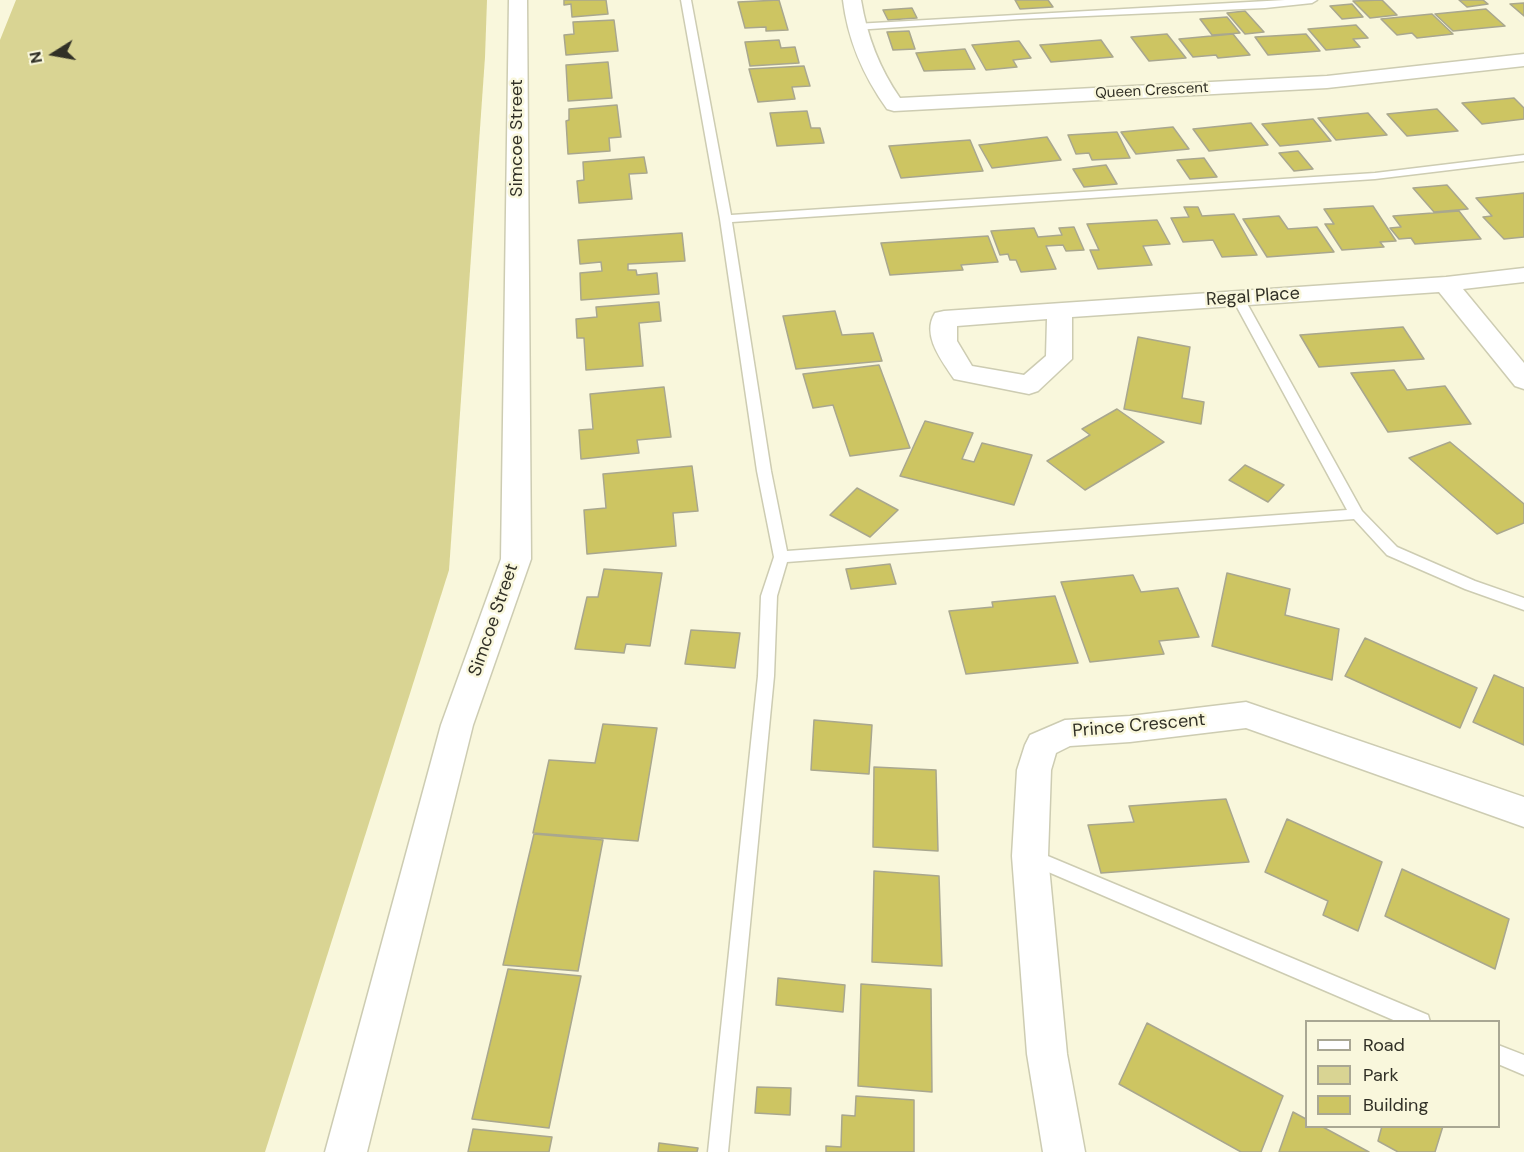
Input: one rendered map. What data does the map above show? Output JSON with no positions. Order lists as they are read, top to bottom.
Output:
{
  "streets": {
    "street": [
      "Queen Crescent",
      "Simcoe Street",
      "Regal Place",
      "Prince Crescent"
    ]
  },
  "legend": ["Road", "Park", "Building"],
  "north": "left"
}
